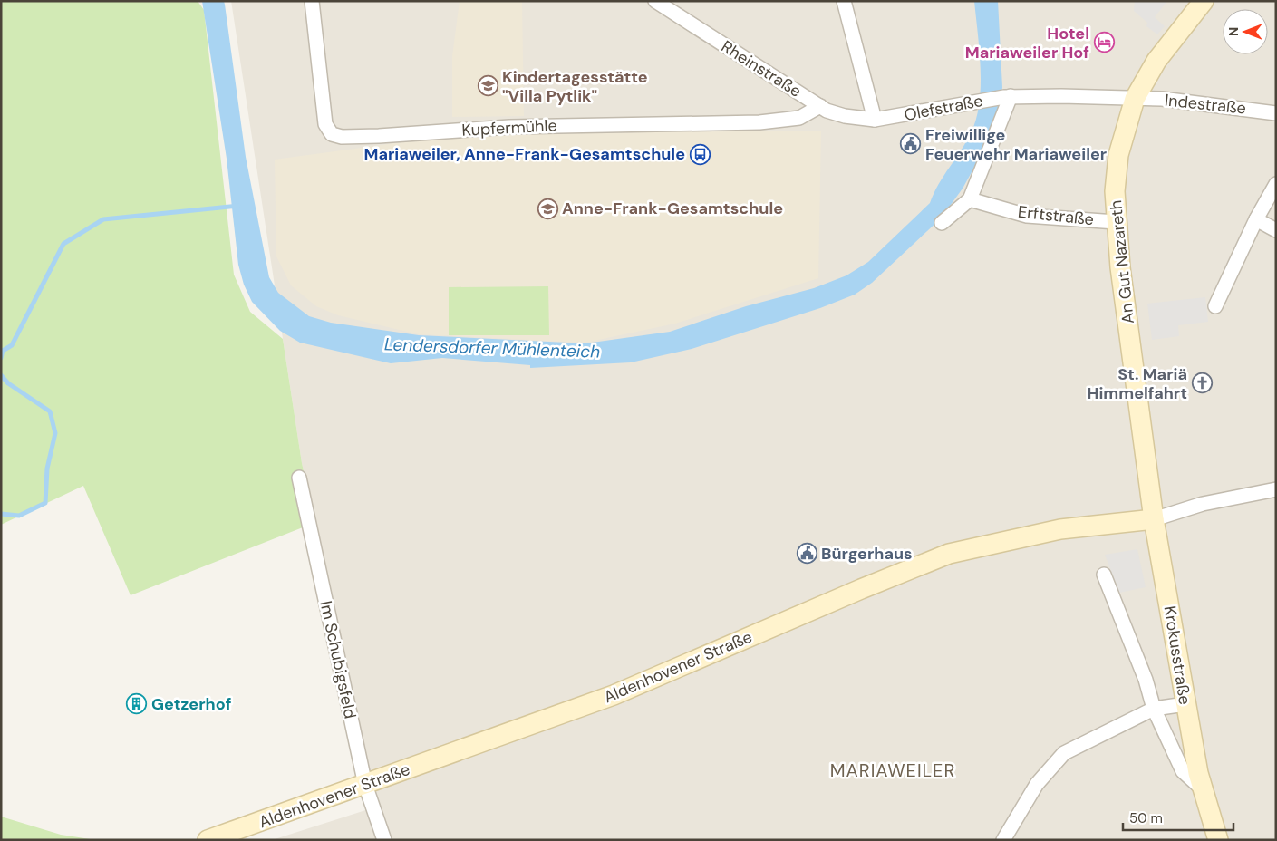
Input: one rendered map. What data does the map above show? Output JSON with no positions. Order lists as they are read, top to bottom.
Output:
{
  "streets": {
    "main road": ["An Gut Nazareth", "Krokusstraße", "Aldenhovener Straße"],
    "street": [
      "Rheinstraße",
      "Indestraße",
      "Olefstraße",
      "Kupfermühle",
      "Erftstraße",
      "Im Schubigsfeld"
    ]
  },
  "crossings": [
    ["Rheinstraße", "Olefstraße"],
    ["Rheinstraße", "Kupfermühle"],
    ["Indestraße", "Olefstraße"],
    ["Indestraße", "An Gut Nazareth"],
    ["Olefstraße", "An Gut Nazareth"],
    ["Erftstraße", "An Gut Nazareth"],
    ["An Gut Nazareth", "Krokusstraße"],
    ["An Gut Nazareth", "Aldenhovener Straße"],
    ["Krokusstraße", "Aldenhovener Straße"],
    ["Im Schubigsfeld", "Aldenhovener Straße"]
  ],
  "districts": ["MARIAWEILER"],
  "water": ["Lendersdorfer Mühlenteich"],
  "places": {
    "hotel": ["Hotel Mariaweiler Hof"],
    "school or university": ["Kindertagesstätte \"Villa Pytlik\"", "Anne-Frank-Gesamtschule"],
    "public building": ["Freiwillige Feuerwehr Mariaweiler", "Bürgerhaus"],
    "bus stop": ["Mariaweiler, Anne-Frank-Gesamtschule"],
    "church": ["St. Mariä Himmelfahrt"],
    "building": ["Getzerhof"]
  },
  "scale_bar": "50 m",
  "north": "left"
}
